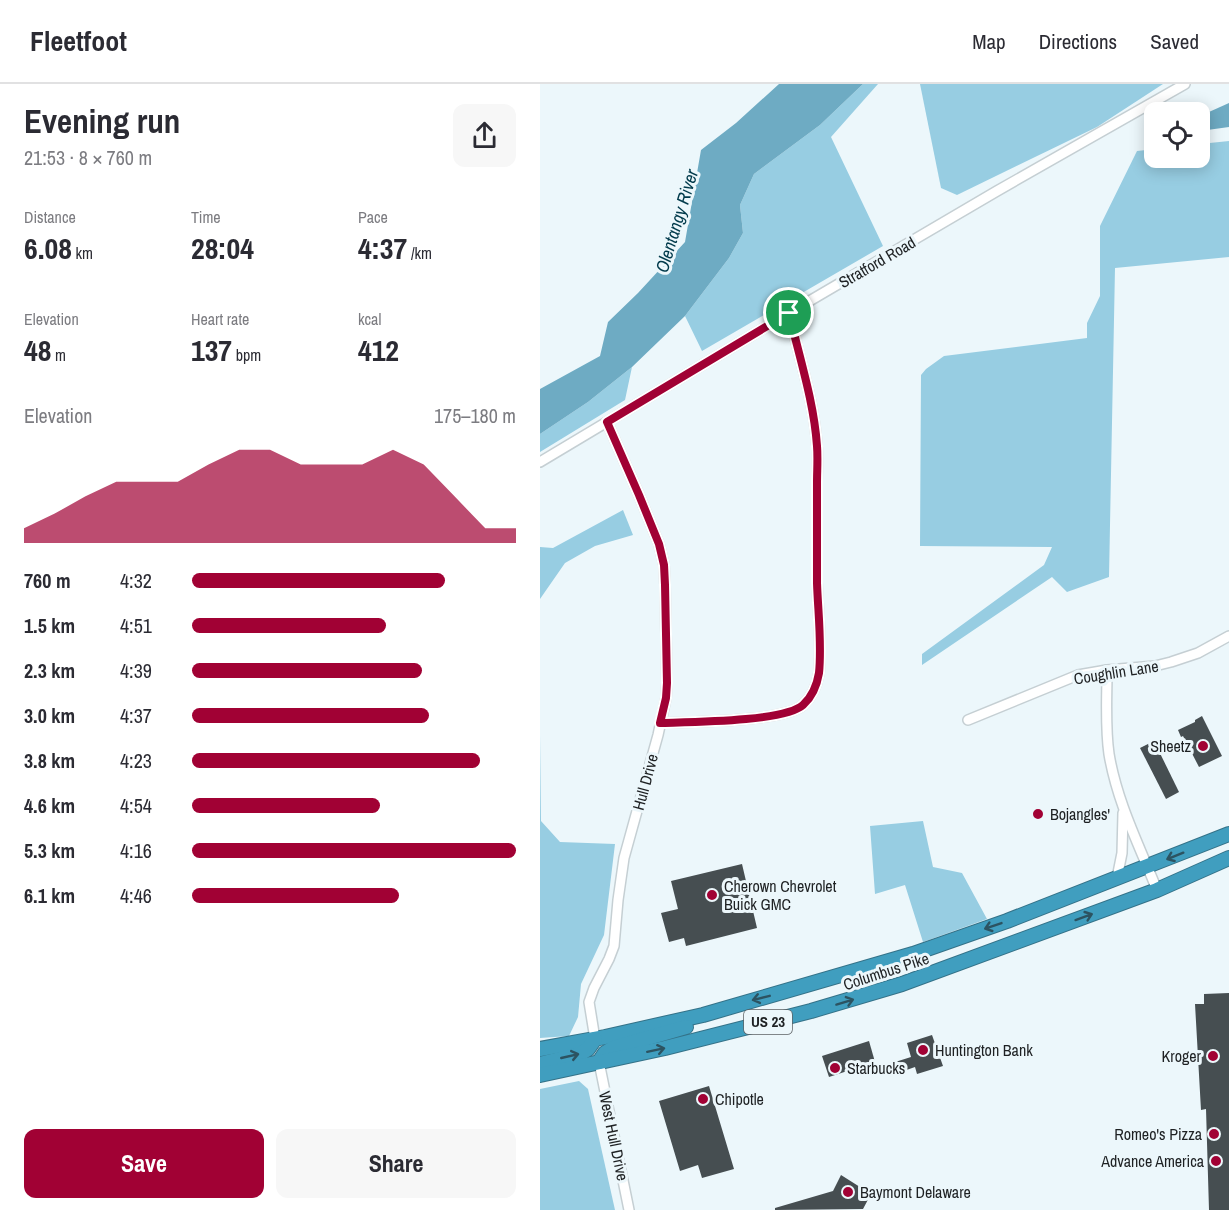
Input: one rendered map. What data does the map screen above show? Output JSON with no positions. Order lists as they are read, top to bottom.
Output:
{
  "streets": {
    "highway": ["Columbus Pike", "US 23"],
    "street": [
      "Stratford Road",
      "Coughlin Lane",
      "Hull Drive",
      "West Hull Drive"
    ]
  },
  "crossings": [
    ["Stratford Road", "Hull Drive"],
    ["Hull Drive", "Columbus Pike"],
    ["Columbus Pike", "West Hull Drive"]
  ],
  "water": ["Olentangy River"],
  "places": [
    "Sheetz",
    "Bojangles'",
    "Cherown Chevrolet Buick GMC",
    "Huntington Bank",
    "Kroger",
    "Starbucks",
    "Chipotle",
    "Romeo's Pizza",
    "Advance America",
    "Baymont Delaware"
  ],
  "page": {
    "header": "Fleetfoot",
    "nav": ["Map", "Directions", "Saved"],
    "heading": ["Evening run", "21:53 · 8 × 760 m"],
    "stats": [
      ["Distance", "6.08 km"],
      ["Time", "28:04"],
      ["Pace", "4:37 /km"],
      ["Elevation", "48 m"],
      ["Heart rate", "137 bpm"],
      ["kcal", "412"]
    ],
    "chart": ["Elevation", "175–180 m"],
    "list": [
      {
        "name": "760 m",
        "note": "4:32"
      },
      {
        "name": "1.5 km",
        "note": "4:51"
      },
      {
        "name": "2.3 km",
        "note": "4:39"
      },
      {
        "name": "3.0 km",
        "note": "4:37"
      },
      {
        "name": "3.8 km",
        "note": "4:23"
      },
      {
        "name": "4.6 km",
        "note": "4:54"
      },
      {
        "name": "5.3 km",
        "note": "4:16"
      },
      {
        "name": "6.1 km",
        "note": "4:46"
      }
    ],
    "buttons": ["Save", "Share"]
  }
}
